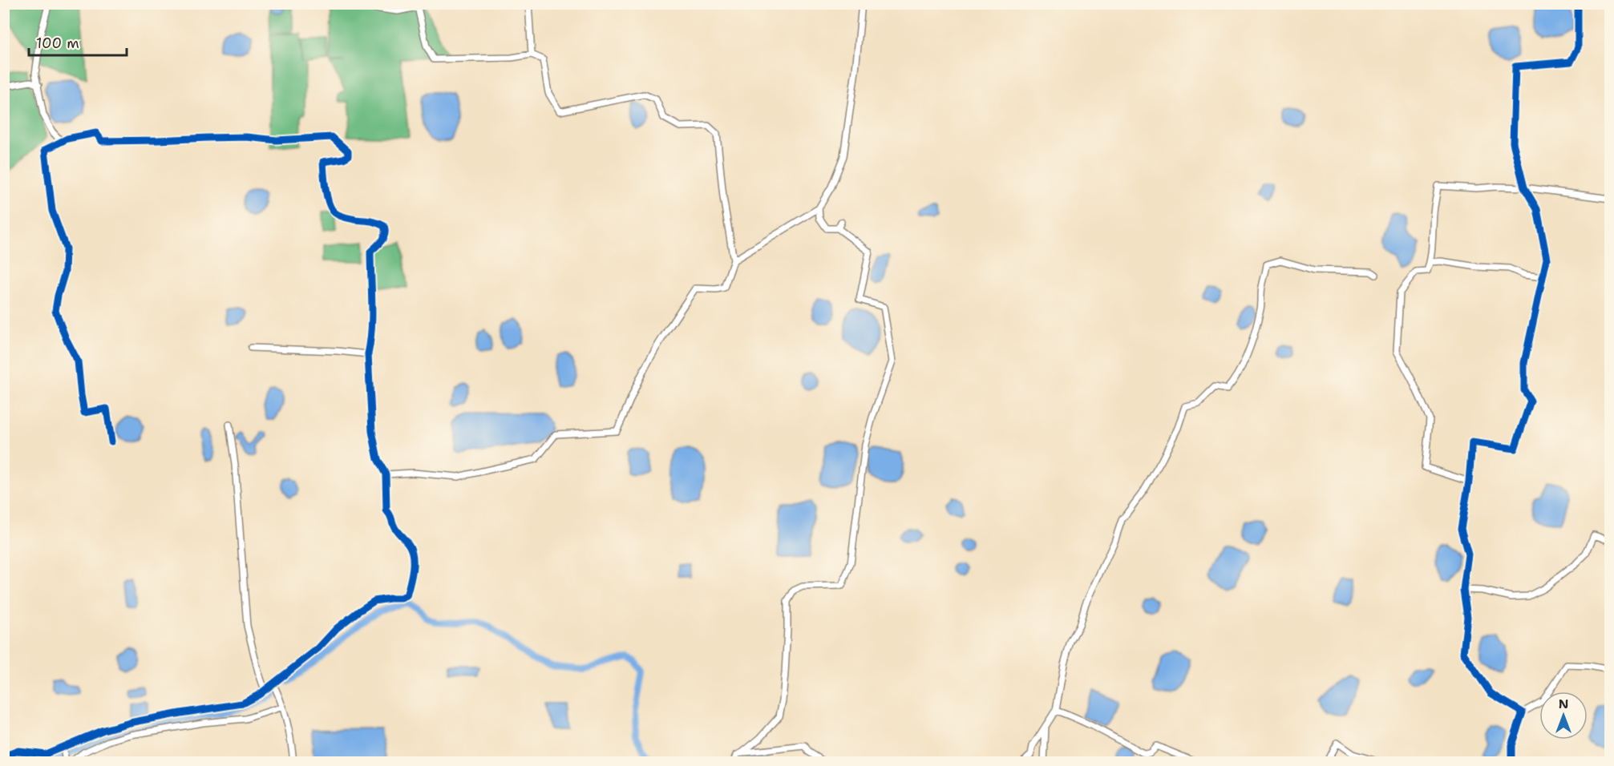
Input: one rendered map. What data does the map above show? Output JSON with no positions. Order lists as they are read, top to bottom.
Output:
{
  "scale_bar": "100 m",
  "north": "top"
}
